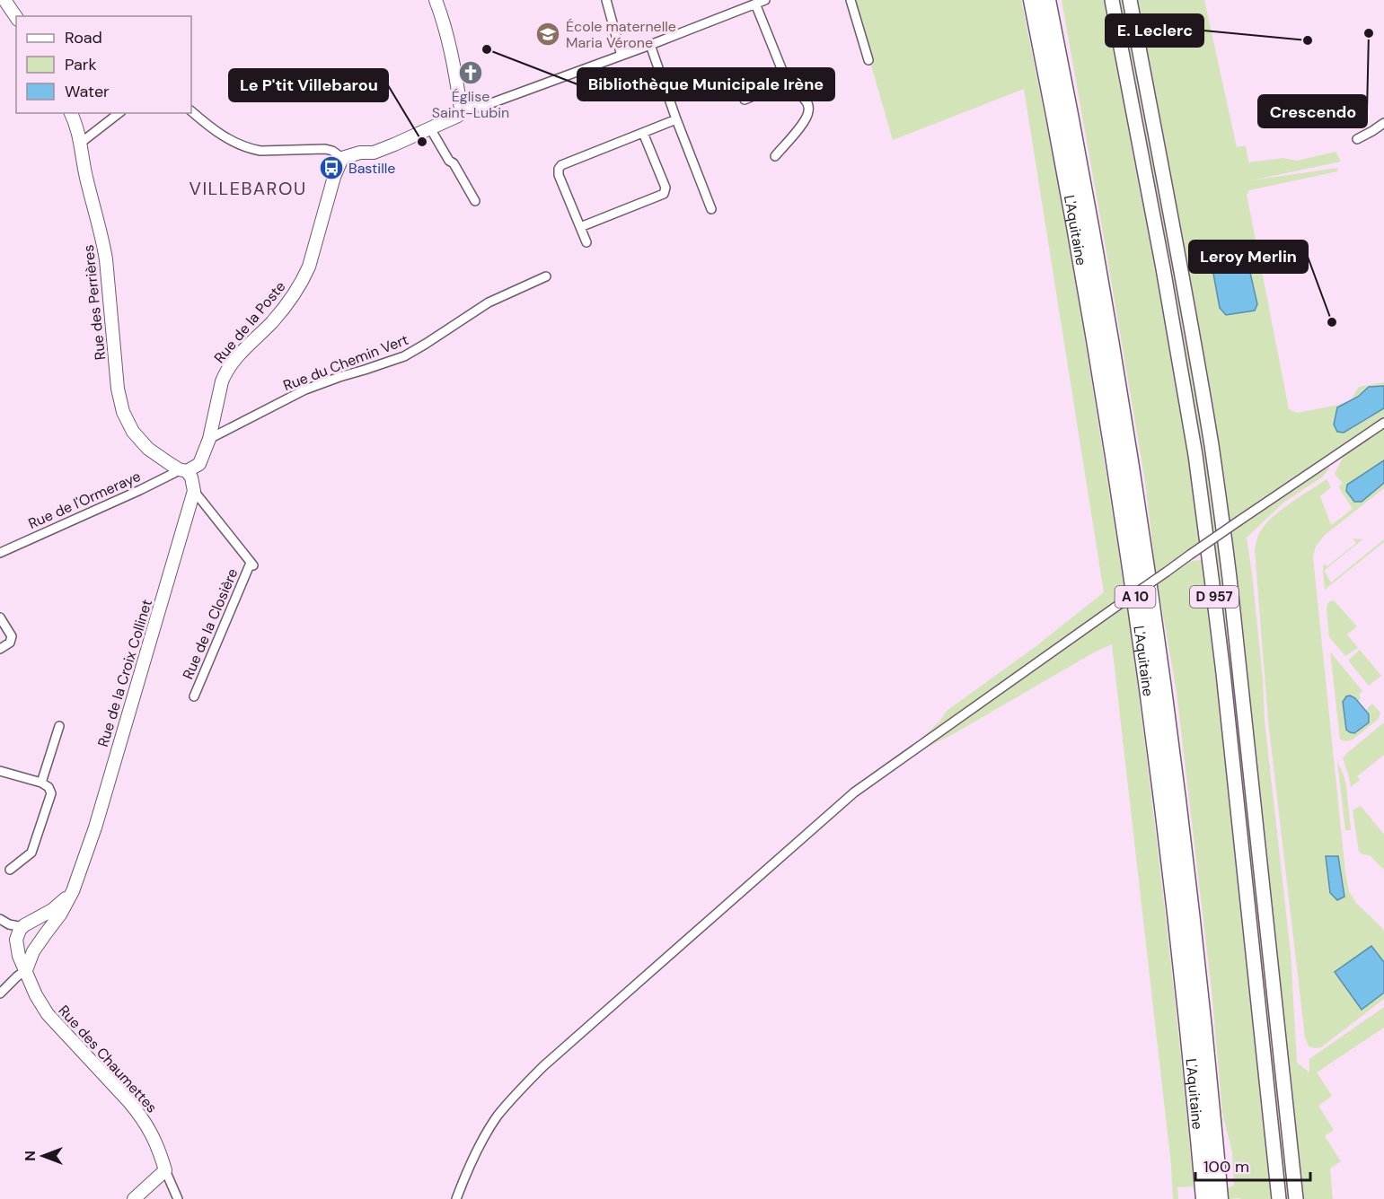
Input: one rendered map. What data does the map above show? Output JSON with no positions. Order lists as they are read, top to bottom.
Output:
{
  "streets": {
    "highway": ["L'Aquitaine", "A 10"],
    "main road": ["D 957"],
    "street": [
      "Rue des Perrières",
      "Rue de la Poste",
      "Rue du Chemin Vert",
      "Rue de l'Ormeraye",
      "Rue de la Closière",
      "Rue de la Croix Collinet",
      "Rue des Chaumettes"
    ]
  },
  "crossings": [
    ["Rue des Perrières", "Rue de la Poste"],
    ["Rue des Perrières", "Rue de l'Ormeraye"],
    ["Rue de la Poste", "Rue du Chemin Vert"],
    ["Rue de la Poste", "Rue de l'Ormeraye"],
    ["Rue de la Closière", "Rue de la Croix Collinet"],
    ["Rue de la Croix Collinet", "Rue des Chaumettes"]
  ],
  "districts": ["VILLEBAROU"],
  "places": {
    "other": [
      "Crescendo",
      "E. Leclerc",
      "Bibliothèque Municipale Irène",
      "Le P'tit Villebarou",
      "Leroy Merlin"
    ],
    "school or university": ["École maternelle Maria Vérone"],
    "church": ["Église Saint-Lubin"],
    "bus stop": ["Bastille"]
  },
  "legend": ["Road", "Park", "Water"],
  "scale_bar": "100 m",
  "north": "left"
}
